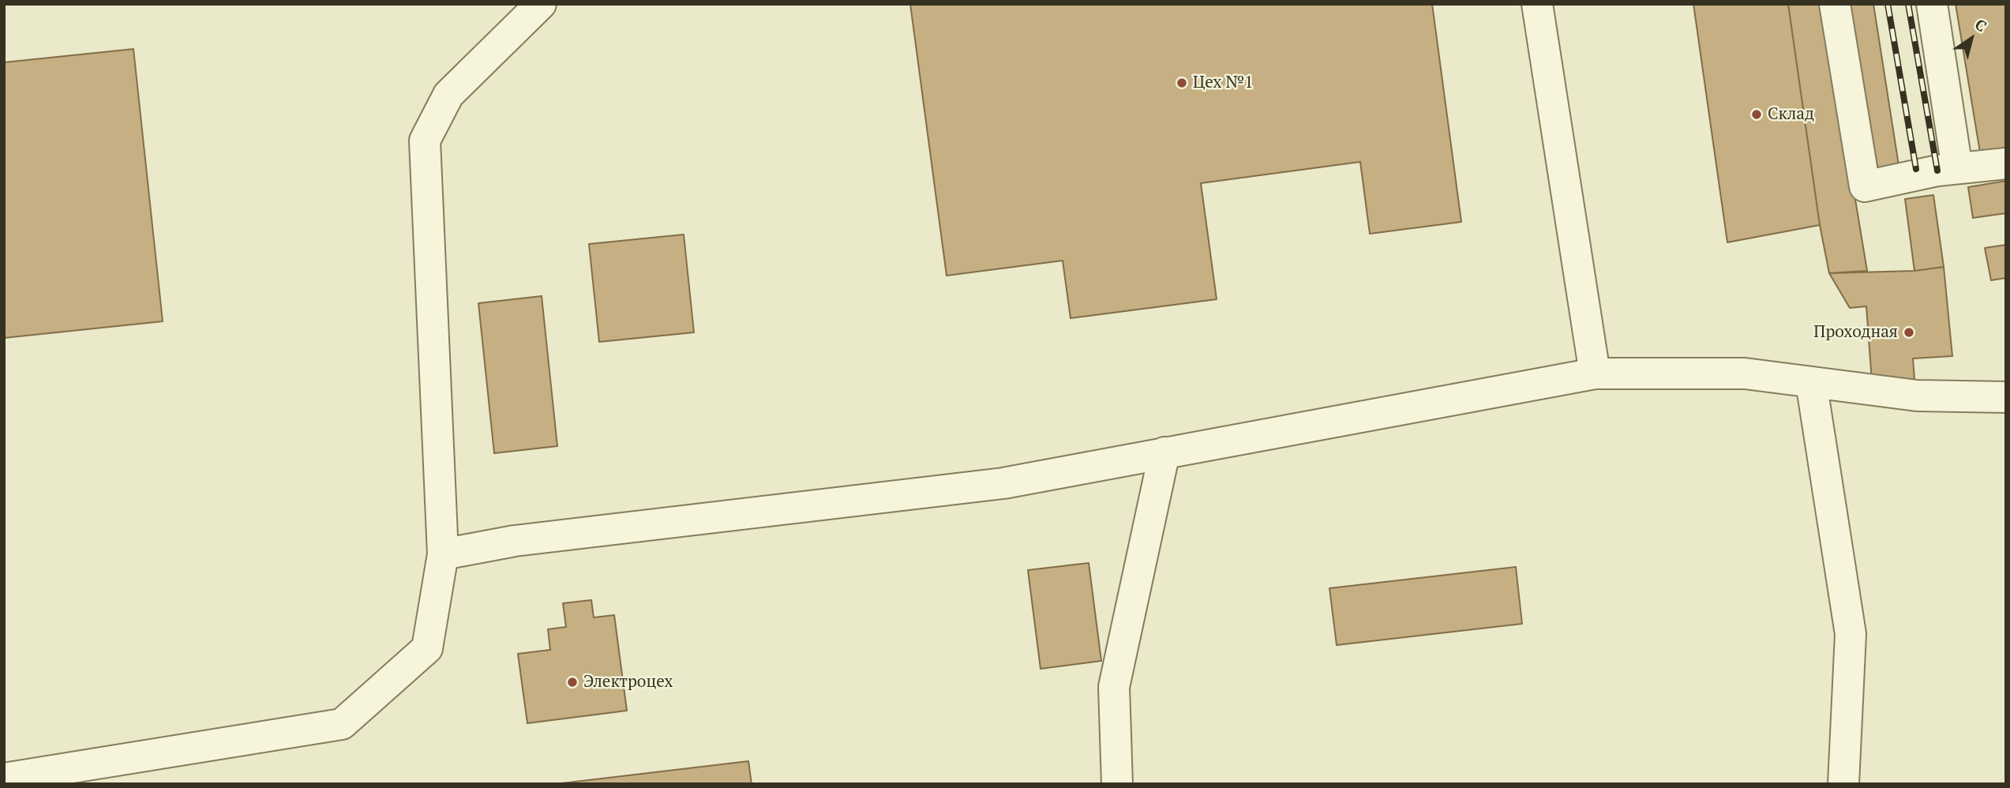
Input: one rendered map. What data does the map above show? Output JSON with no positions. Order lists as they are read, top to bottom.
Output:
{
  "places": [
    "Цех №1",
    "Склад",
    "Проходная",
    "Электроцех"
  ],
  "north": "top right"
}
